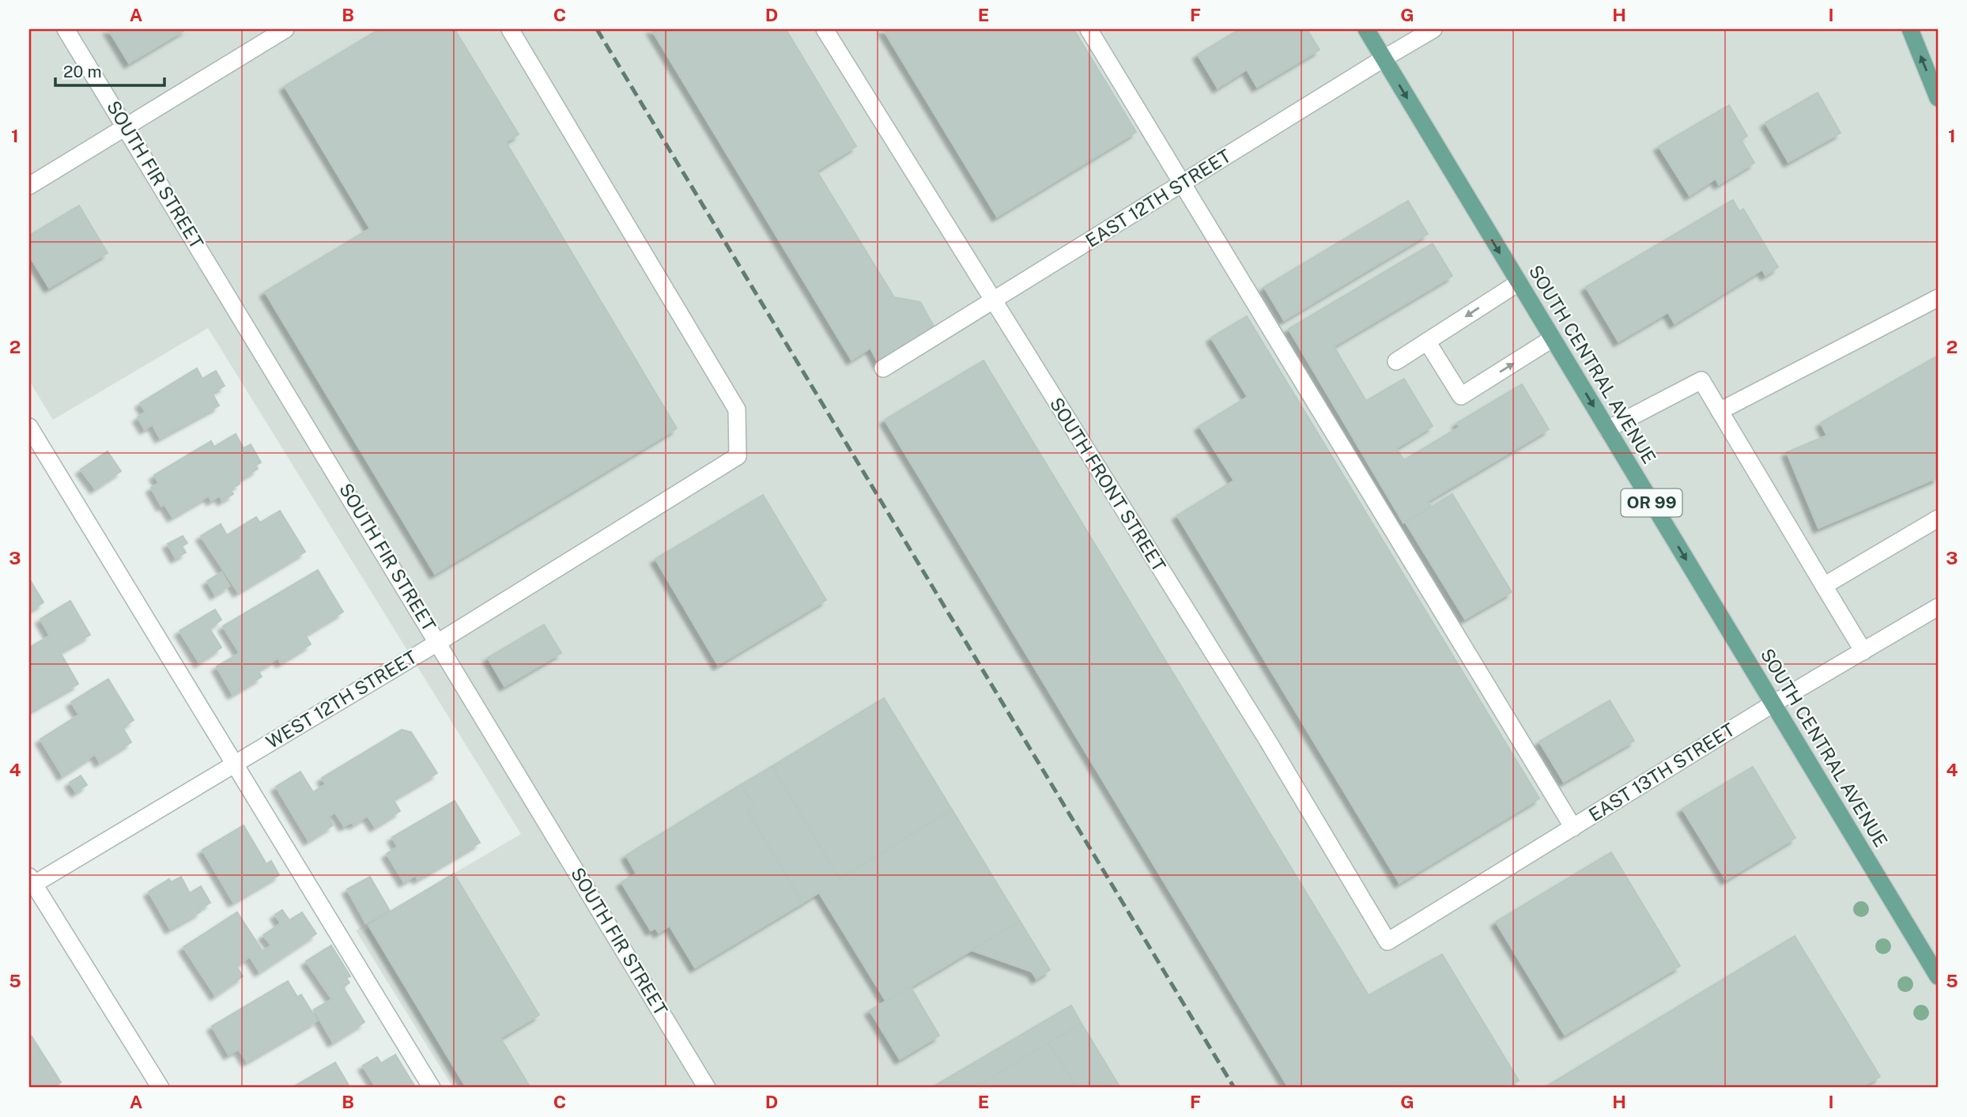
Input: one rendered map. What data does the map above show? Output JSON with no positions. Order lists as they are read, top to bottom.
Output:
{
  "streets": {
    "main road": ["SOUTH CENTRAL AVENUE", "OR 99"],
    "street": [
      "SOUTH FIR STREET",
      "EAST 12TH STREET",
      "SOUTH FRONT STREET",
      "WEST 12TH STREET",
      "EAST 13TH STREET"
    ]
  },
  "crossings": [
    ["SOUTH FIR STREET", "WEST 12TH STREET"],
    ["EAST 12TH STREET", "SOUTH CENTRAL AVENUE"],
    ["EAST 12TH STREET", "SOUTH FRONT STREET"],
    ["SOUTH CENTRAL AVENUE", "EAST 13TH STREET"],
    ["SOUTH FRONT STREET", "EAST 13TH STREET"]
  ],
  "one_way": ["SOUTH CENTRAL AVENUE"],
  "scale_bar": "20 m",
  "grid": {
    "columns": [
      "A",
      "B",
      "C",
      "D",
      "E",
      "F",
      "G",
      "H",
      "I"
    ],
    "rows": [
      "1",
      "2",
      "3",
      "4",
      "5"
    ]
  }
}
